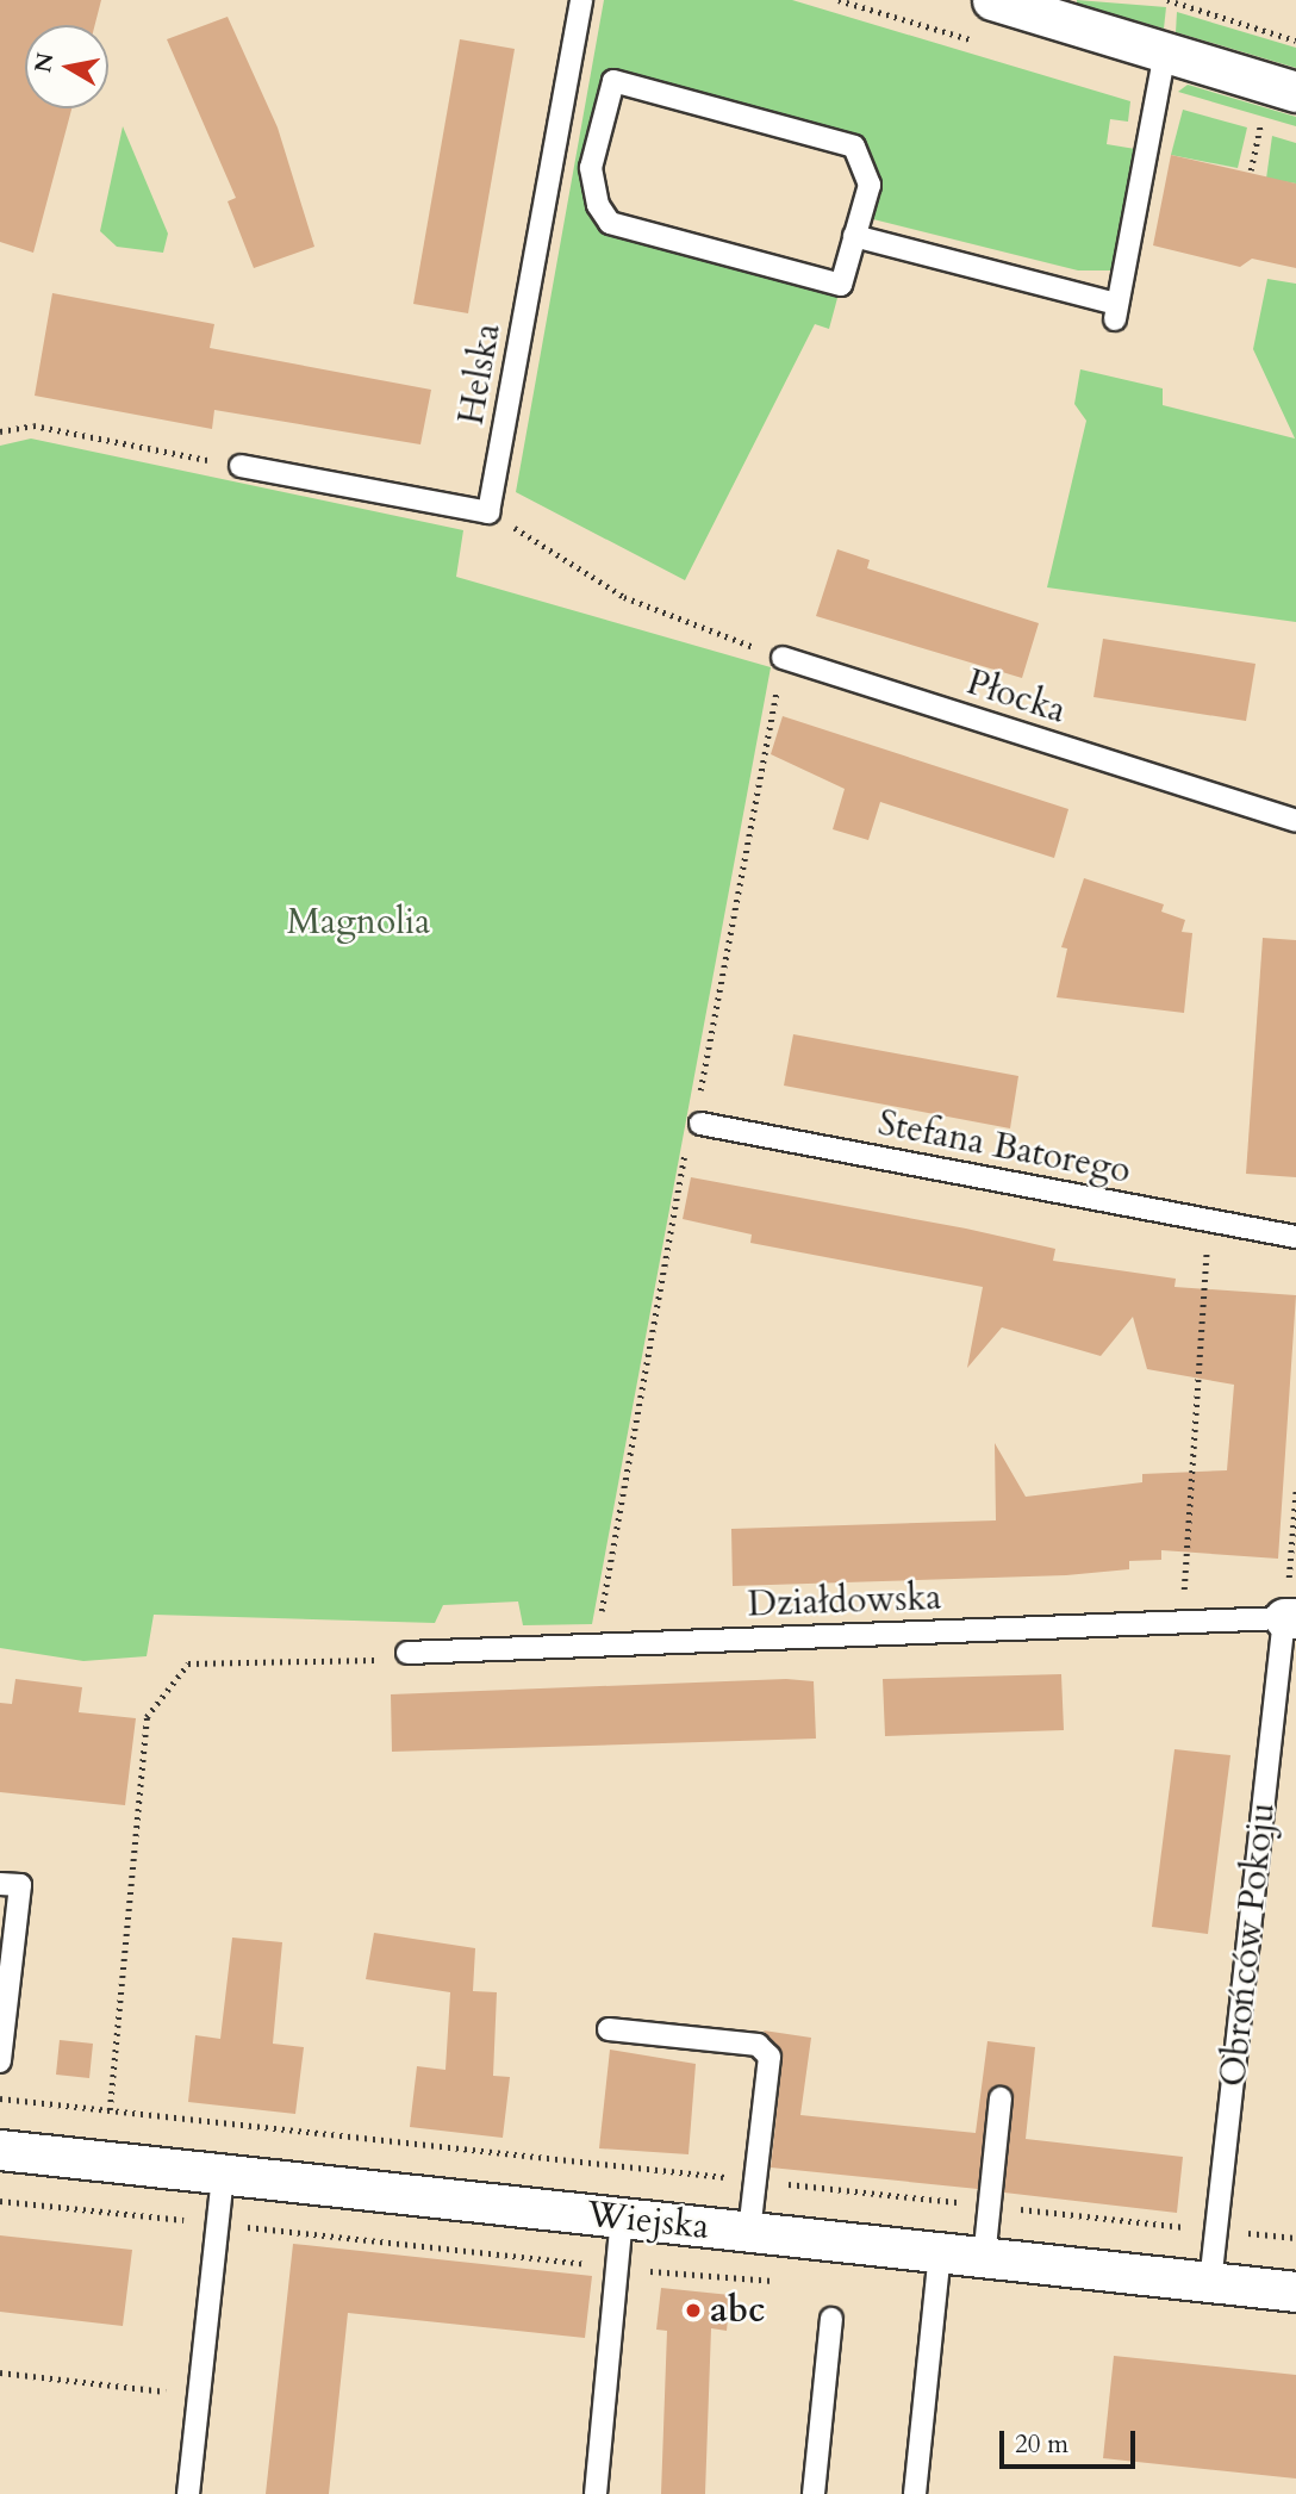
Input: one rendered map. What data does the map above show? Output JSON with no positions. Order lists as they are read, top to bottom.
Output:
{
  "streets": {
    "street": ["Wiejska"],
    "lane": [
      "Helska",
      "Płocka",
      "Stefana Batorego",
      "Działdowska",
      "Obrońców Pokoju"
    ]
  },
  "crossings": [
    ["Działdowska", "Obrońców Pokoju"],
    ["Obrońców Pokoju", "Wiejska"]
  ],
  "parks": ["Magnolia"],
  "places": ["abc"],
  "scale_bar": "20 m",
  "north": "left"
}
